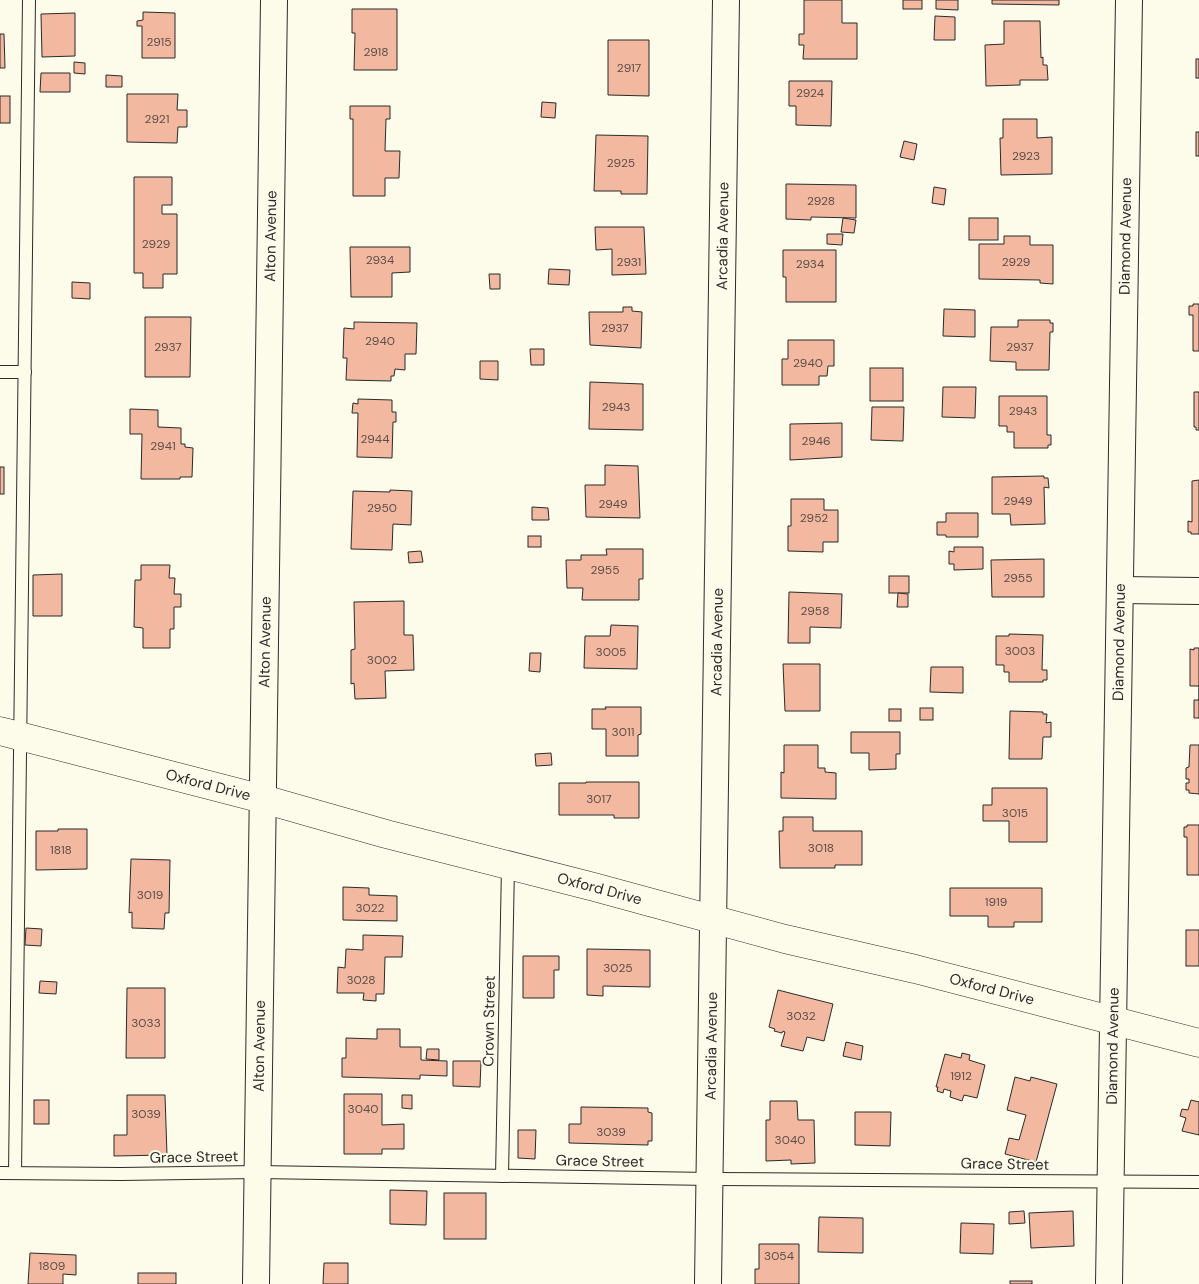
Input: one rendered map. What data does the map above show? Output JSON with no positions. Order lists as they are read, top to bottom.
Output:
{
  "streets": {
    "main road": ["Oxford Drive"],
    "street": ["Alton Avenue", "Arcadia Avenue", "Diamond Avenue"],
    "lane": ["Crown Street", "Grace Street"]
  },
  "crossings": [
    ["Alton Avenue", "Oxford Drive"],
    ["Alton Avenue", "Grace Street"],
    ["Arcadia Avenue", "Oxford Drive"],
    ["Arcadia Avenue", "Grace Street"],
    ["Diamond Avenue", "Oxford Drive"],
    ["Diamond Avenue", "Grace Street"],
    ["Oxford Drive", "Crown Street"],
    ["Crown Street", "Grace Street"]
  ],
  "house_numbers": [
    "2915",
    "2918",
    "2917",
    "2924",
    "2921",
    "2923",
    "2925",
    "2928",
    "2929",
    "2934",
    "2931",
    "2929",
    "2934",
    "2937",
    "2940",
    "2937",
    "2937",
    "2940",
    "2943",
    "2943",
    "2944",
    "2946",
    "2941",
    "2949",
    "2949",
    "2950",
    "2952",
    "2955",
    "2955",
    "2958",
    "3003",
    "3005",
    "3002",
    "3011",
    "3017",
    "3015",
    "3018",
    "1818",
    "3019",
    "1919",
    "3022",
    "3025",
    "3028",
    "3032",
    "3033",
    "1912",
    "3040",
    "3039",
    "3039",
    "3040",
    "3054",
    "1809"
  ]
}
